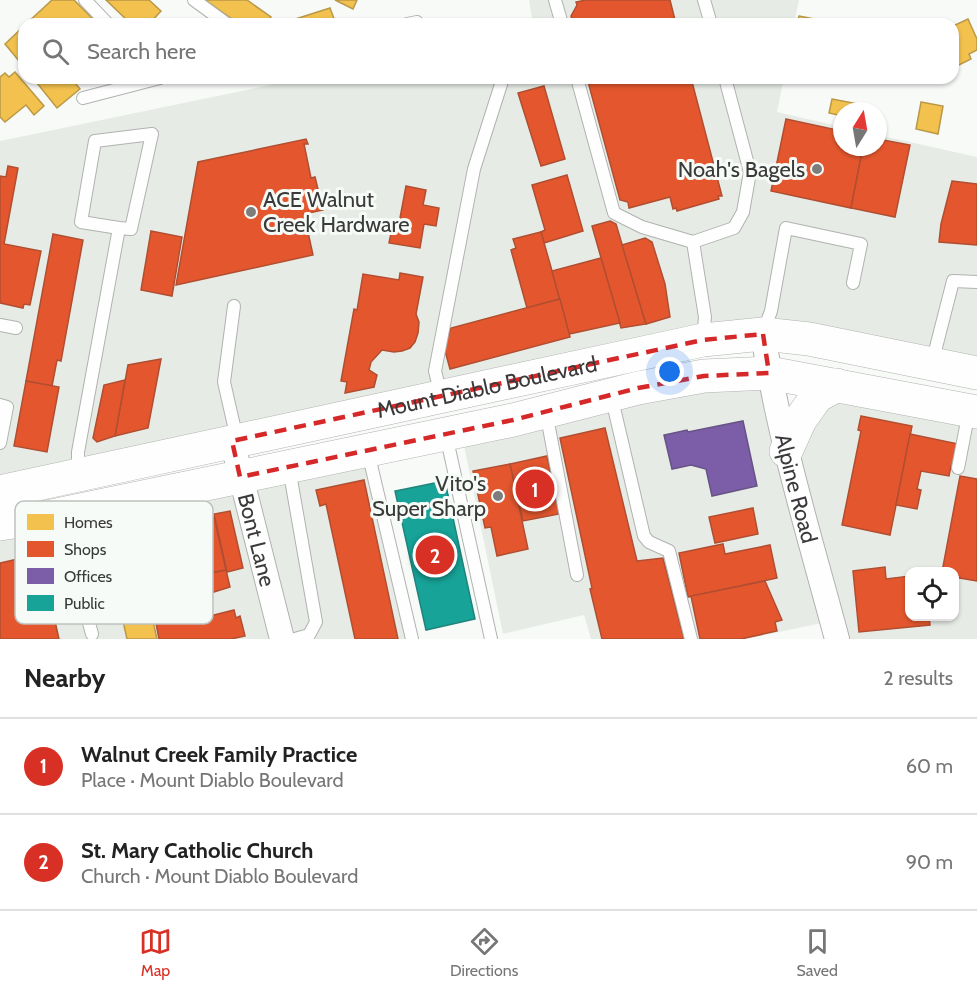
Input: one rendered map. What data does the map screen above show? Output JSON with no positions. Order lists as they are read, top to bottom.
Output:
{
  "streets": {
    "main road": ["Mount Diablo Boulevard"],
    "street": ["Alpine Road", "Bont Lane"]
  },
  "crossings": [
    ["Mount Diablo Boulevard", "Alpine Road"],
    ["Mount Diablo Boulevard", "Bont Lane"]
  ],
  "places": ["Noah's Bagels", "ACE Walnut Creek Hardware", "Vito's Super Sharp"],
  "legend": [
    "Homes",
    "Shops",
    "Offices",
    "Public"
  ],
  "north": "top",
  "page": {
    "search": "Search here",
    "pins": ["1", "2"],
    "heading": ["Nearby", "2 results"],
    "list": [
      {
        "mark": "1",
        "name": "Walnut Creek Family Practice",
        "note": "Place · Mount Diablo Boulevard",
        "value": "60 m"
      },
      {
        "mark": "2",
        "name": "St. Mary Catholic Church",
        "note": "Church · Mount Diablo Boulevard",
        "value": "90 m"
      }
    ],
    "nav": ["Map", "Directions", "Saved"]
  }
}
